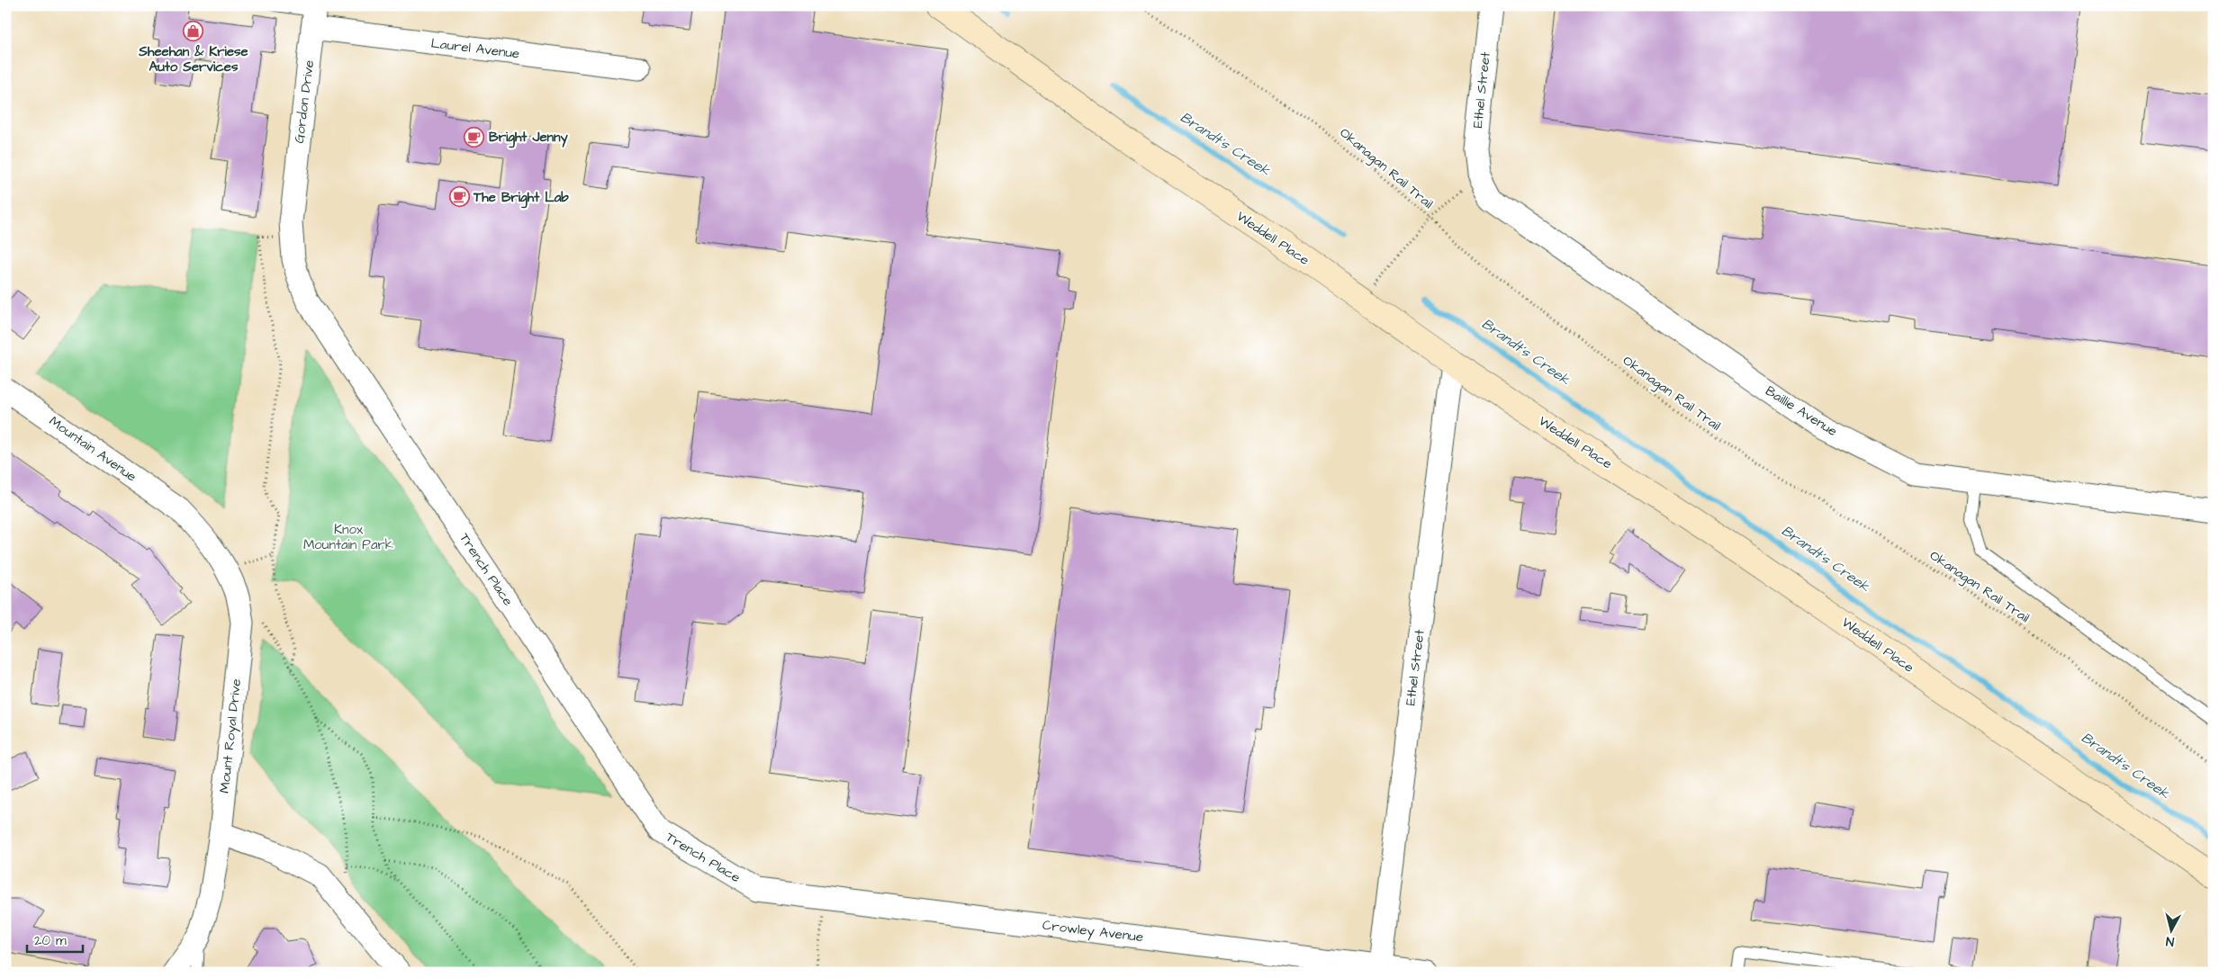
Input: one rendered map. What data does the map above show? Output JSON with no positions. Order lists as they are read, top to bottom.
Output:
{
  "streets": {
    "street": [
      "Laurel Avenue",
      "Ethel Street",
      "Gordon Drive",
      "Weddell Place",
      "Baillie Avenue",
      "Mountain Avenue",
      "Trench Place",
      "Mount Royal Drive",
      "Crowley Avenue"
    ],
    "path": ["Okanagan Rail Trail"]
  },
  "crossings": [
    ["Laurel Avenue", "Gordon Drive"],
    ["Ethel Street", "Weddell Place"],
    ["Ethel Street", "Baillie Avenue"],
    ["Ethel Street", "Crowley Avenue"],
    ["Gordon Drive", "Trench Place"],
    ["Mountain Avenue", "Mount Royal Drive"],
    ["Trench Place", "Crowley Avenue"]
  ],
  "water": ["Brandt's Creek"],
  "parks": ["Knox Mountain Park"],
  "places": {
    "shop": ["Sheehan & Kriese Auto Services"],
    "cafe": ["Bright Jenny", "The Bright Lab"]
  },
  "scale_bar": "20 m",
  "north": "bottom"
}
